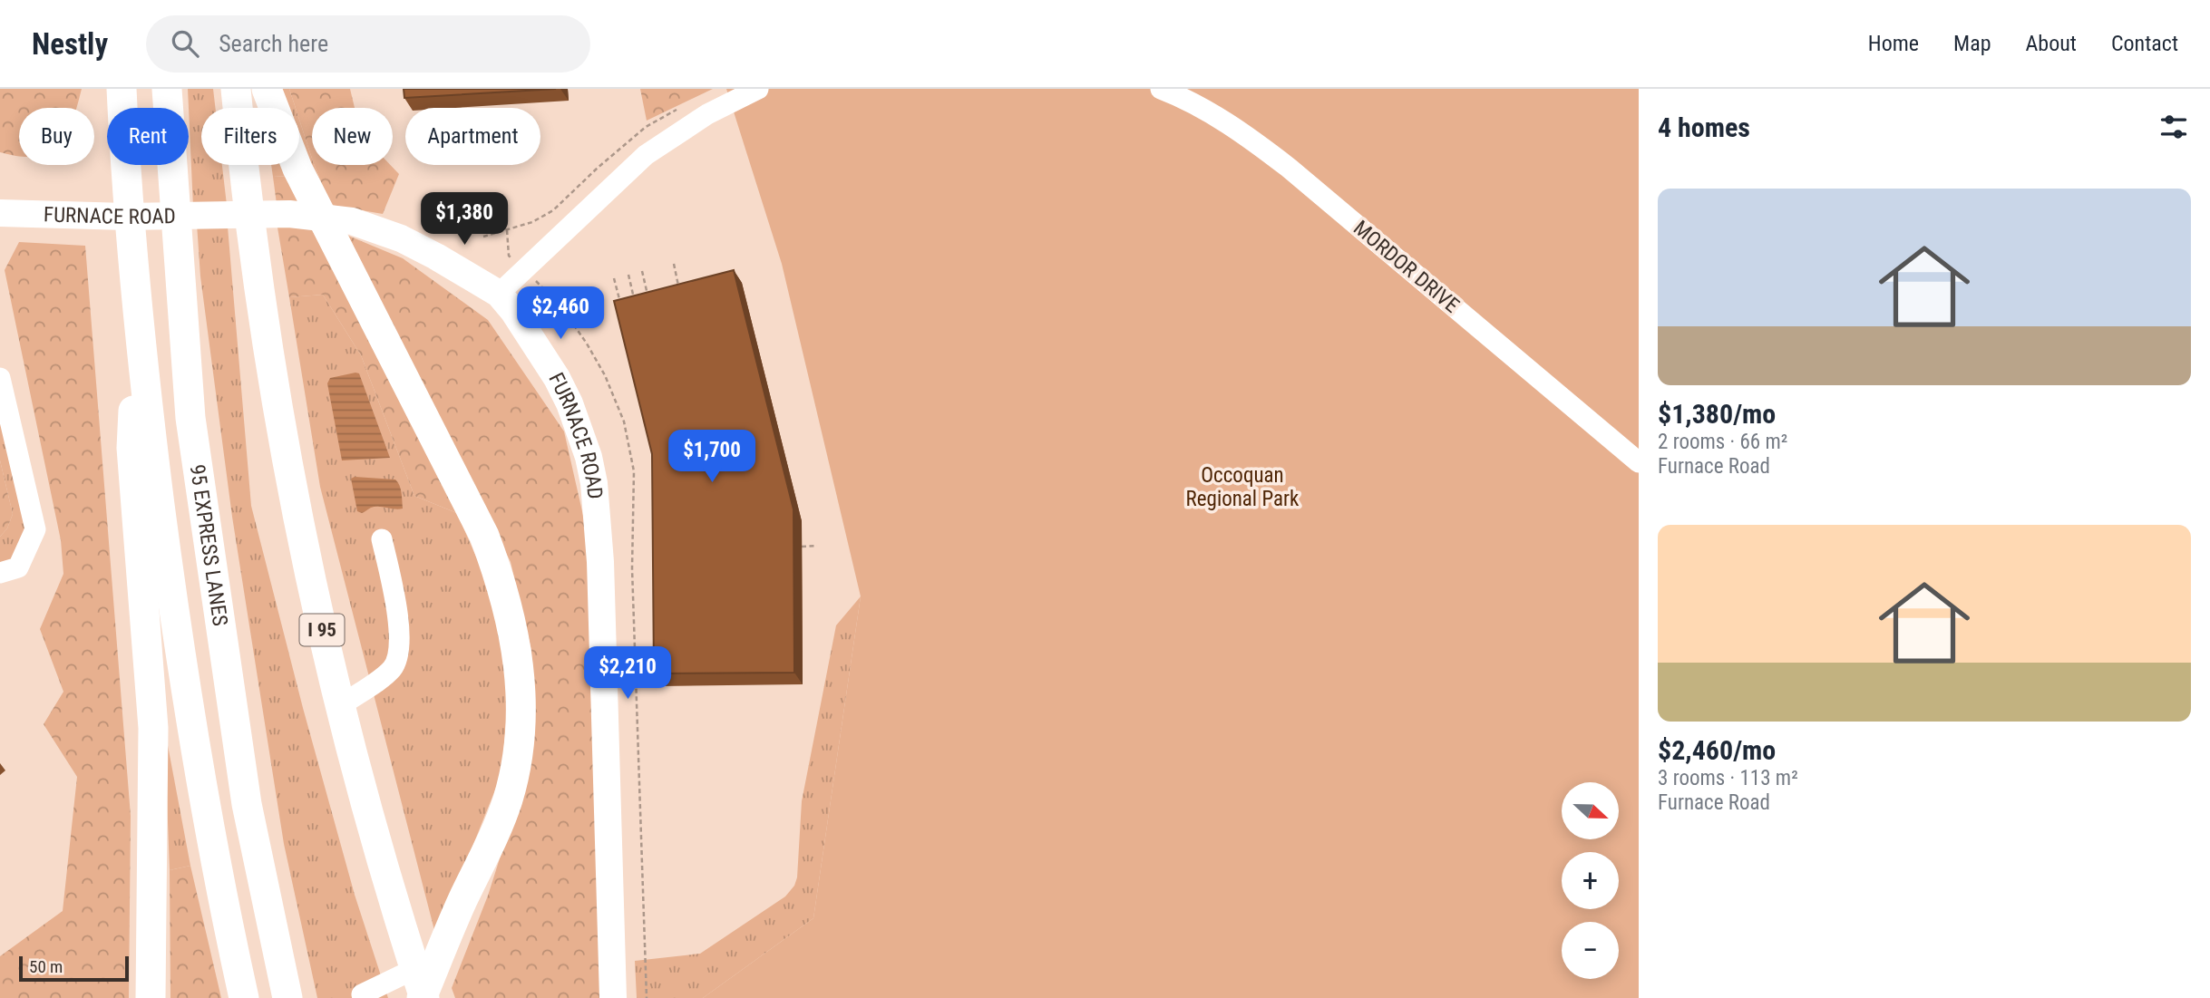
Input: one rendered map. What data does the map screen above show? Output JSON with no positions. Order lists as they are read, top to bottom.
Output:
{
  "streets": {
    "highway": ["95 EXPRESS LANES", "I 95"],
    "main road": ["FURNACE ROAD"],
    "street": ["MORDOR DRIVE"]
  },
  "parks": ["Occoquan Regional Park"],
  "scale_bar": "50 m",
  "north": "right",
  "page": {
    "header": "Nestly",
    "search": "Search here",
    "nav": [
      "Home",
      "Map",
      "About",
      "Contact"
    ],
    "heading": "4 homes",
    "chip": [
      "Buy",
      "Rent",
      "Filters",
      "New",
      "Apartment"
    ],
    "list": [
      {
        "name": "$1,380/mo",
        "note": "2 rooms · 66 m² · Furnace Road"
      },
      {
        "name": "$2,460/mo",
        "note": "3 rooms · 113 m² · Furnace Road"
      }
    ],
    "price": [
      "$1,380",
      "$2,460",
      "$1,700",
      "$2,210"
    ],
    "map_buttons": ["+", "−"],
    "scale": "50 m"
  }
}
